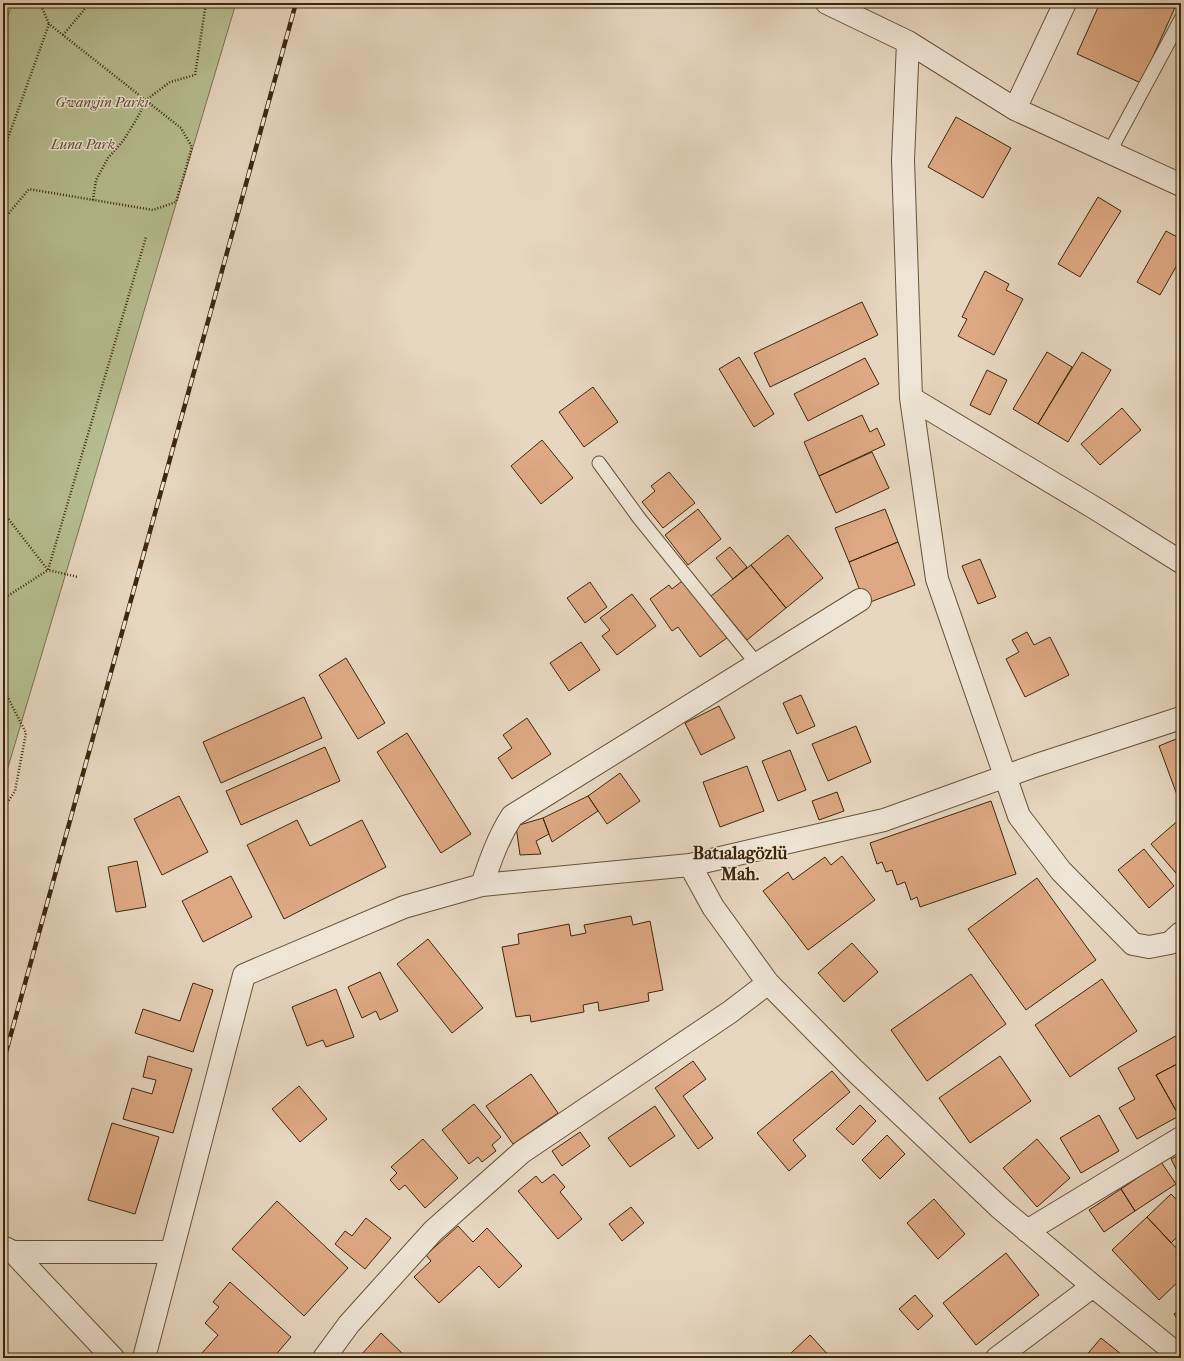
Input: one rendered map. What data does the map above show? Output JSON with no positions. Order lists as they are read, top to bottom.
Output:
{
  "districts": ["Batıalagözlü Mah."],
  "parks": ["Gwangjin Parkı", "Luna Park"]
}
